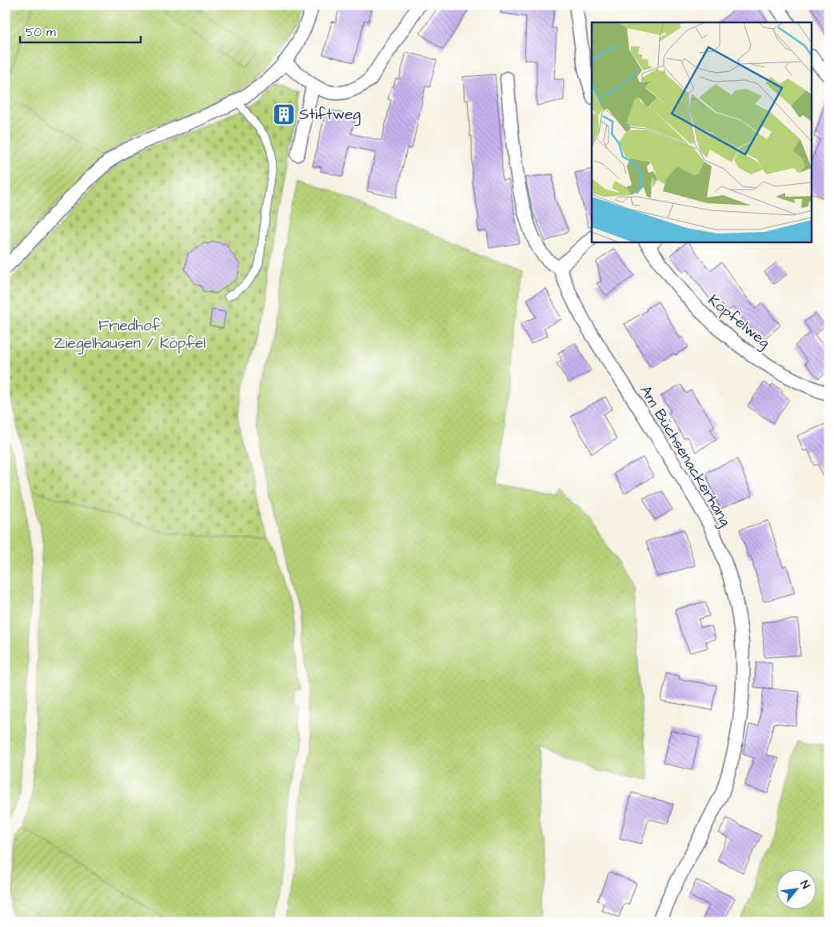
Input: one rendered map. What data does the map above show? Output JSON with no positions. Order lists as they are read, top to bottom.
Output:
{
  "streets": {
    "street": ["Köpfelweg", "Am Büchsenackerhang"]
  },
  "parks": ["Friedhof Ziegelhausen / Köpfel"],
  "places": {
    "building": ["Stiftweg"]
  },
  "scale_bar": "50 m",
  "north": "top right"
}
